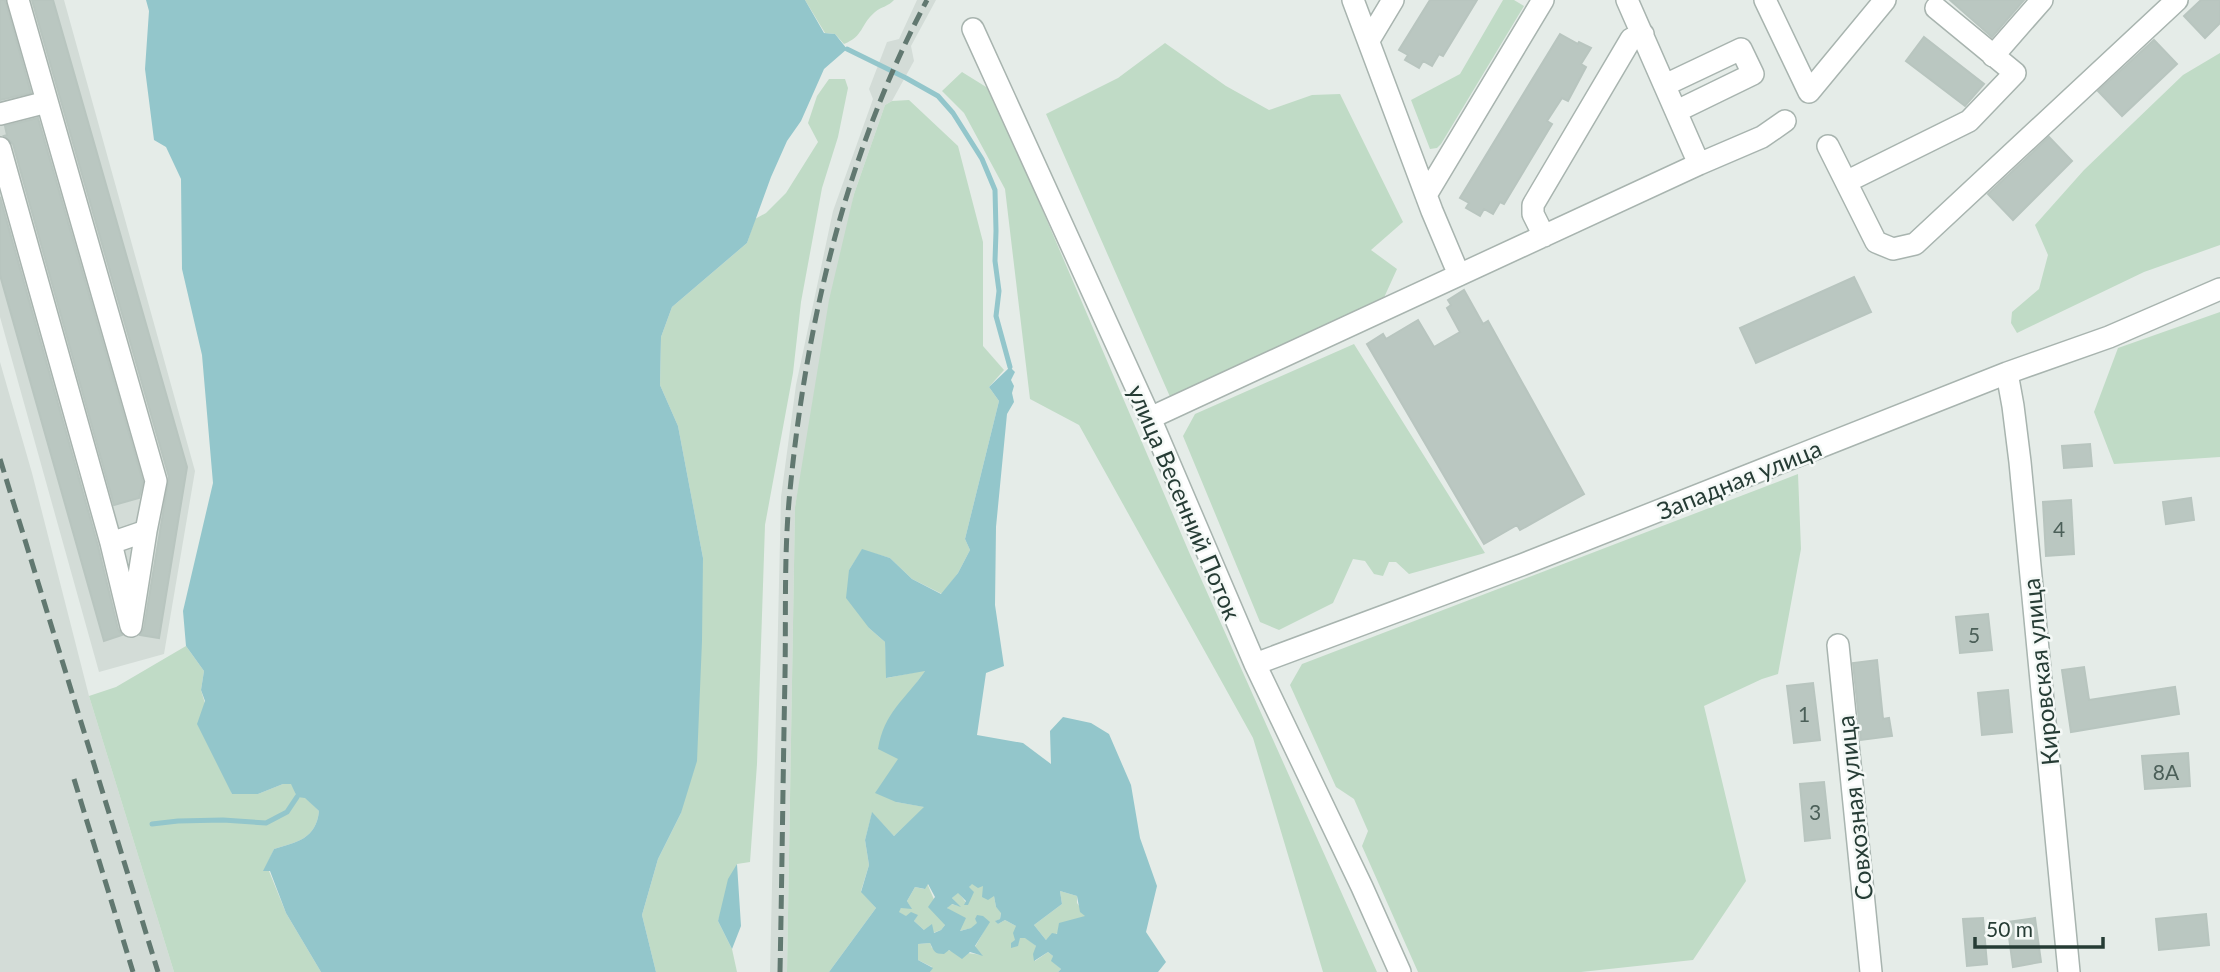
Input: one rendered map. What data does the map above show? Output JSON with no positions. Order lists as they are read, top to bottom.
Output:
{
  "streets": {
    "street": [
      "Западная улица",
      "улица Весенний Поток",
      "Кировская улица",
      "Совхозная улица"
    ]
  },
  "crossings": [
    ["Западная улица", "улица Весенний Поток"],
    ["Западная улица", "Кировская улица"]
  ],
  "house_numbers": [
    "4",
    "5",
    "1",
    "8А",
    "3"
  ],
  "scale_bar": "50 m"
}
